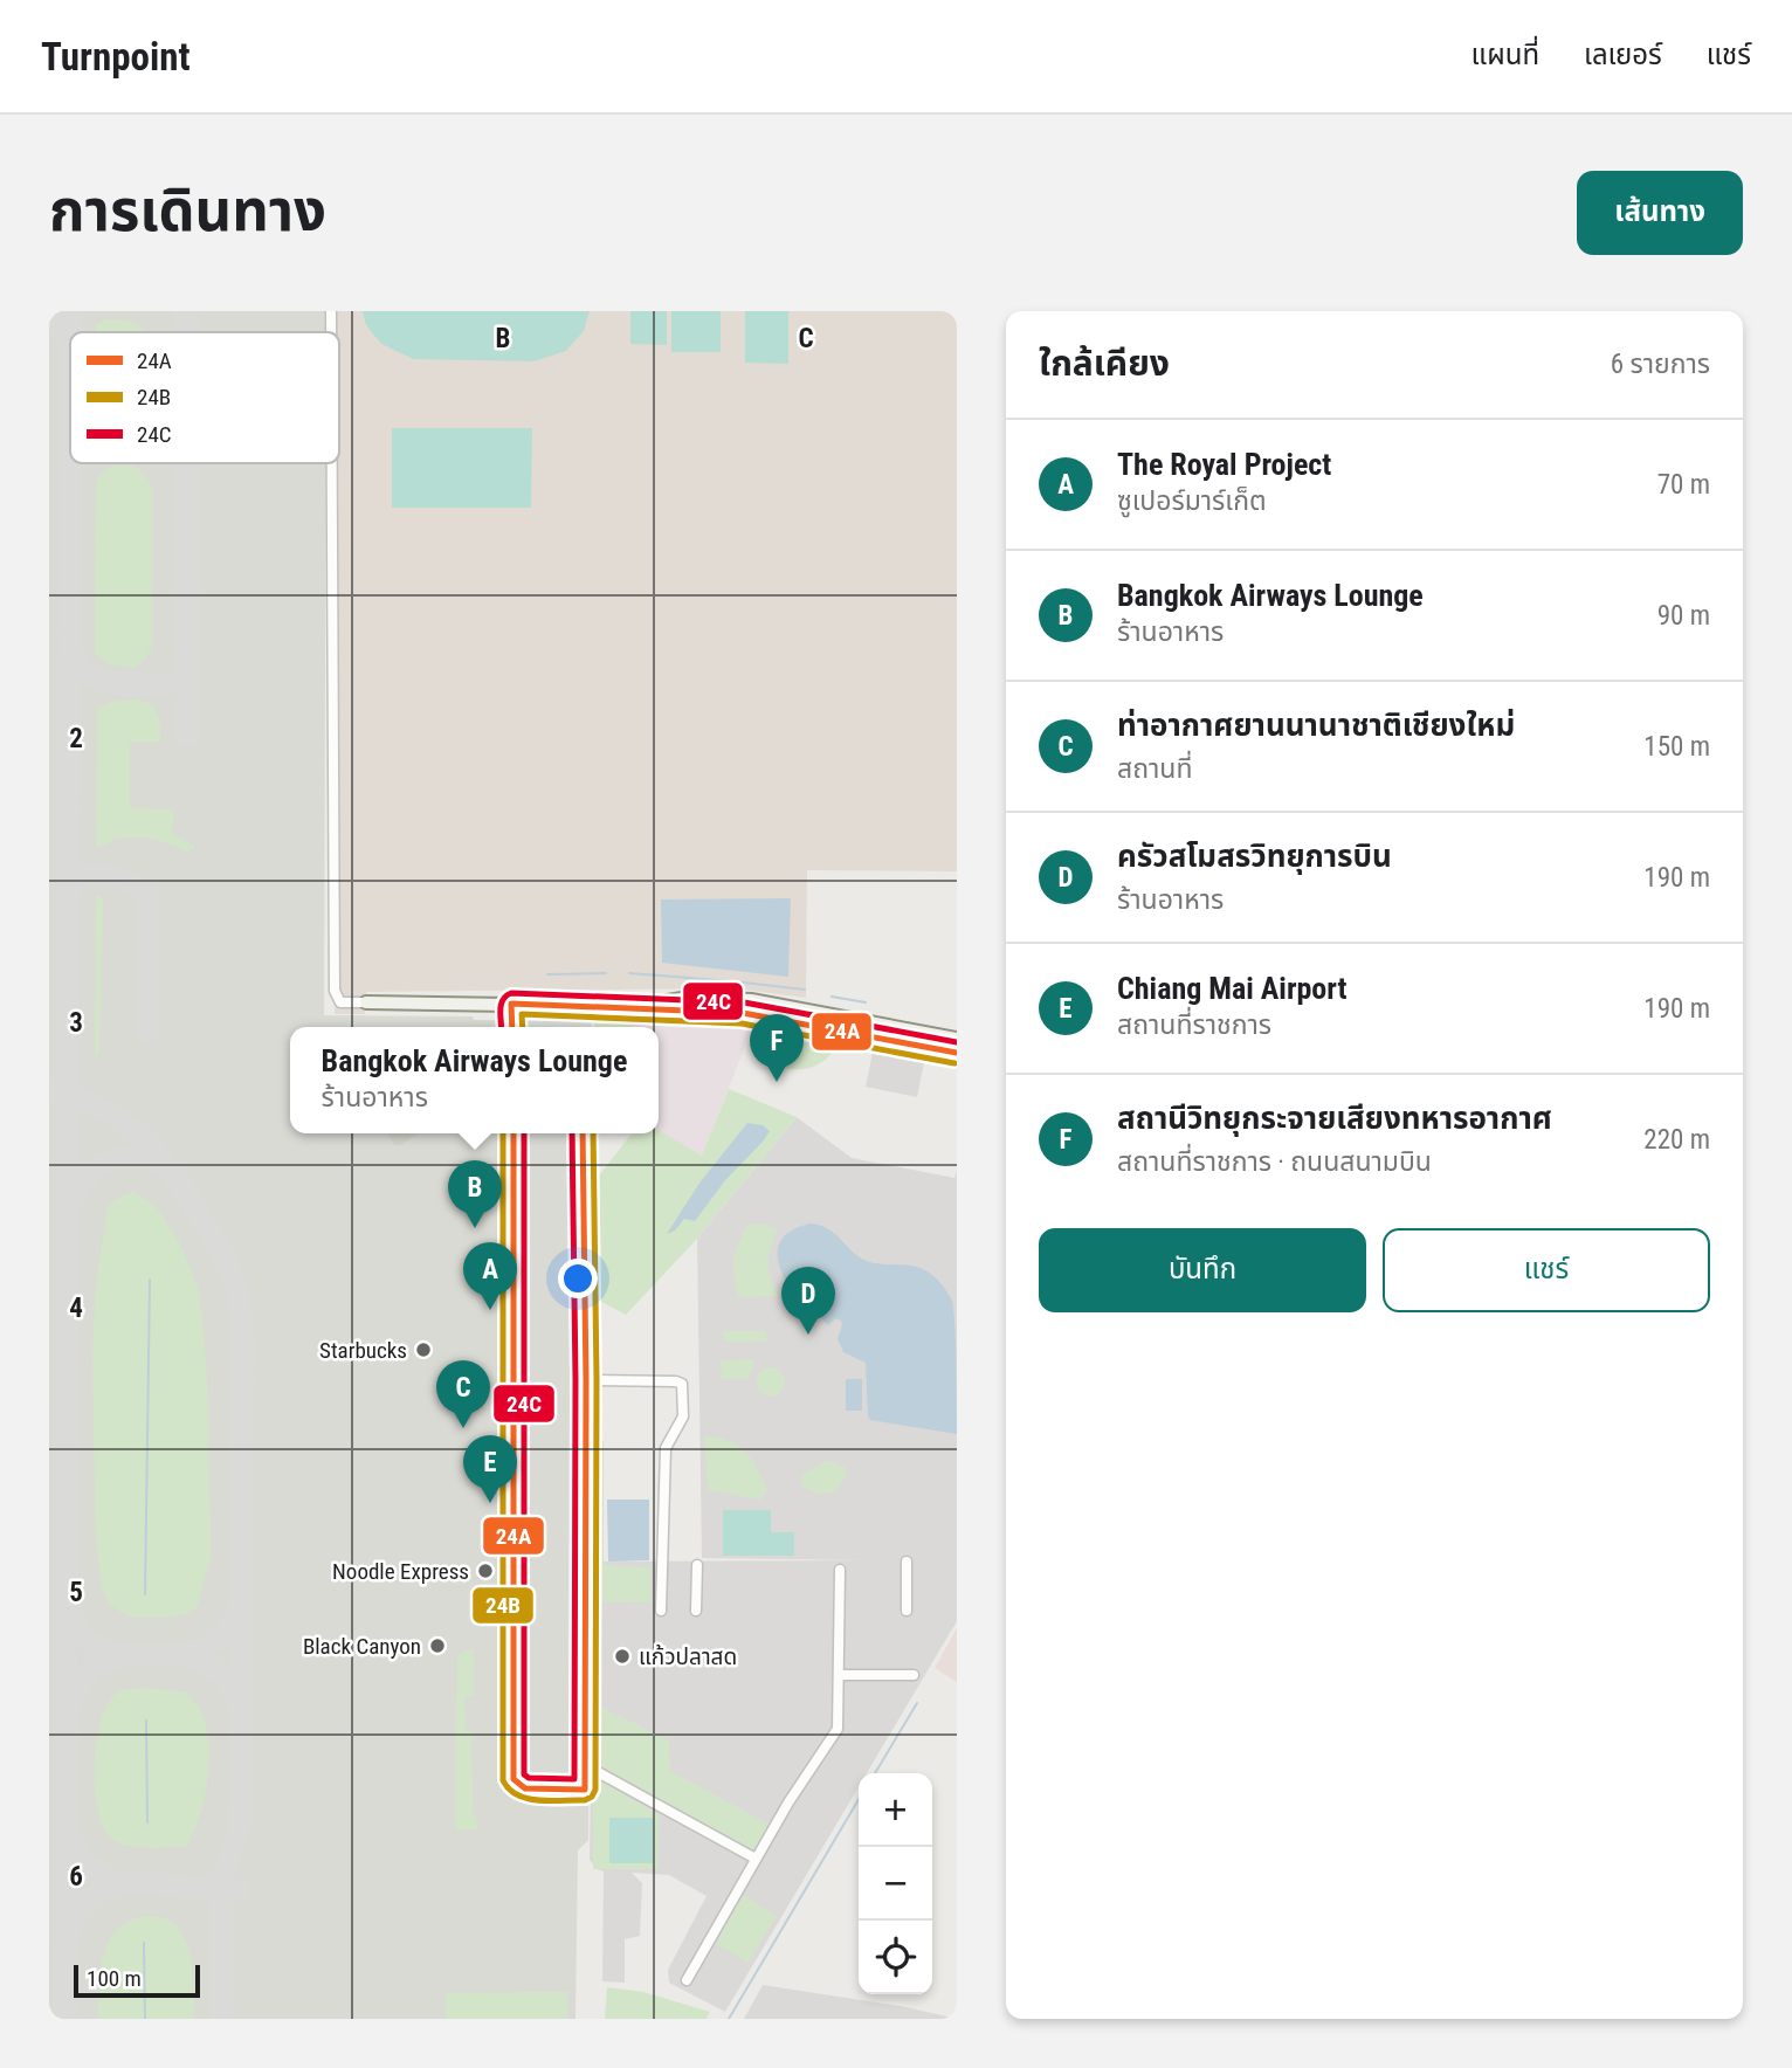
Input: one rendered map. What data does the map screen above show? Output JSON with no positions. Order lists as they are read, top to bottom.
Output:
{
  "places": [
    "Starbucks",
    "Noodle Express",
    "Black Canyon",
    "แก้วปลาสด"
  ],
  "lines": ["transit line 24C", "transit line 24A", "transit line 24B"],
  "legend": ["24A", "24B", "24C"],
  "scale_bar": "100 m",
  "page": {
    "header": "Turnpoint",
    "nav": ["แผนที่", "เลเยอร์", "แชร์"],
    "title": "การเดินทาง",
    "buttons": [
      "เส้นทาง",
      ["บันทึก", "แชร์"]
    ],
    "heading": ["ใกล้เคียง", "6 รายการ"],
    "list": [
      {
        "mark": "A",
        "name": "The Royal Project",
        "note": "ซูเปอร์มาร์เก็ต",
        "value": "70 m"
      },
      {
        "mark": "B",
        "name": "Bangkok Airways Lounge",
        "note": "ร้านอาหาร",
        "value": "90 m"
      },
      {
        "mark": "C",
        "name": "ท่าอากาศยานนานาชาติเชียงใหม่",
        "note": "สถานที่",
        "value": "150 m"
      },
      {
        "mark": "D",
        "name": "ครัวสโมสรวิทยุการบิน",
        "note": "ร้านอาหาร",
        "value": "190 m"
      },
      {
        "mark": "E",
        "name": "Chiang Mai Airport",
        "note": "สถานที่ราชการ",
        "value": "190 m"
      },
      {
        "mark": "F",
        "name": "สถานีวิทยุกระจายเสียงทหารอากาศ",
        "note": "สถานที่ราชการ · ถนนสนามบิน",
        "value": "220 m"
      }
    ],
    "pins": [
      "F",
      "B",
      "A",
      "D",
      "C",
      "E"
    ],
    "popup": ["Bangkok Airways Lounge", "ร้านอาหาร"],
    "map_buttons": ["+", "−"],
    "scale": "100 m"
  },
  "grid": {
    "columns": ["B", "C"],
    "rows": [
      "2",
      "3",
      "4",
      "5",
      "6"
    ]
  }
}
